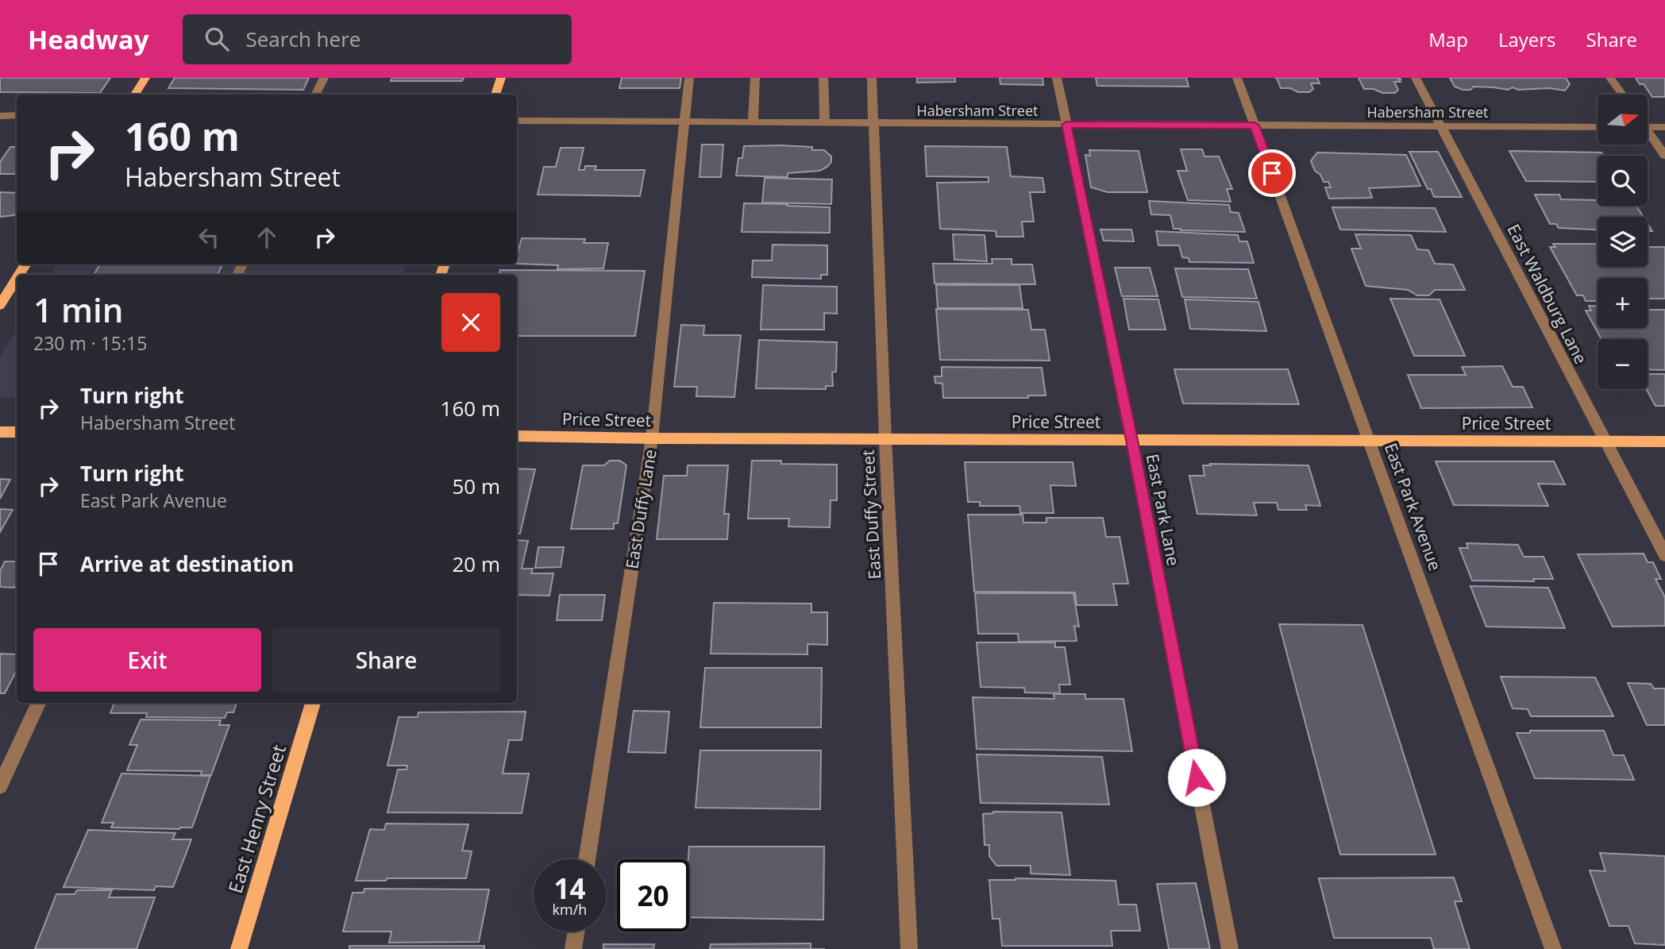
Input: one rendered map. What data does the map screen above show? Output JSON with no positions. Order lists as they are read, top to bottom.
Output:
{
  "streets": {
    "main road": ["Price Street", "East Henry Street"],
    "street": [
      "Habersham Street",
      "East Waldburg Lane",
      "East Park Avenue",
      "East Duffy Lane",
      "East Park Lane",
      "East Duffy Street"
    ]
  },
  "crossings": [
    ["Habersham Street", "East Waldburg Lane"],
    ["Habersham Street", "East Park Avenue"],
    ["Habersham Street", "East Duffy Lane"],
    ["Habersham Street", "East Park Lane"],
    ["Habersham Street", "East Duffy Street"],
    ["East Waldburg Lane", "Price Street"],
    ["Price Street", "East Park Avenue"],
    ["Price Street", "East Duffy Lane"],
    ["Price Street", "East Park Lane"],
    ["Price Street", "East Duffy Street"]
  ],
  "north": "right",
  "page": {
    "header": "Headway",
    "search": "Search here",
    "nav": ["Map", "Layers", "Share"],
    "map_buttons": ["+", "−"],
    "turn": ["160 m", "Habersham Street"],
    "heading": ["1 min", "230 m · 15:15"],
    "list": [
      {
        "name": "Turn right",
        "note": "Habersham Street",
        "value": "160 m"
      },
      {
        "name": "Turn right",
        "note": "East Park Avenue",
        "value": "50 m"
      },
      {
        "name": "Arrive at destination",
        "value": "20 m"
      }
    ],
    "buttons": ["Exit", "Share"],
    "speed": "14 km/h",
    "limit": "20"
  }
}
